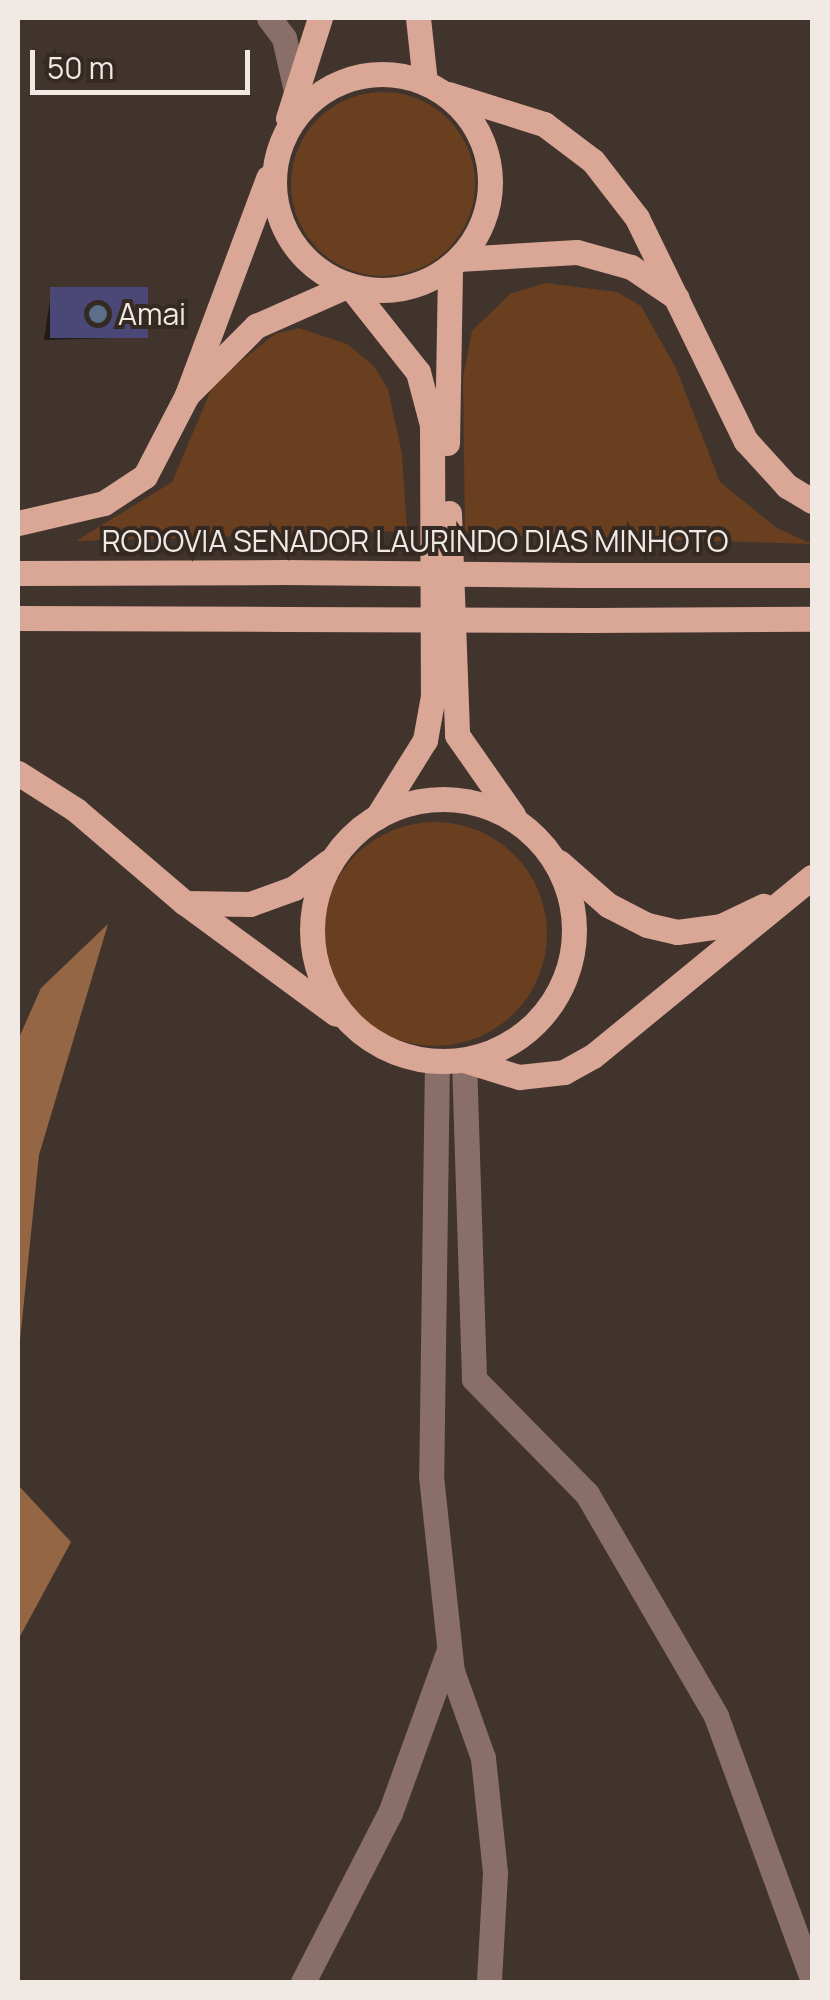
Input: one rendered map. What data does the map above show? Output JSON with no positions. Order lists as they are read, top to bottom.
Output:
{
  "streets": {
    "main road": ["RODOVIA SENADOR LAURINDO DIAS MINHOTO"]
  },
  "places": ["Amai"],
  "scale_bar": "50 m"
}
